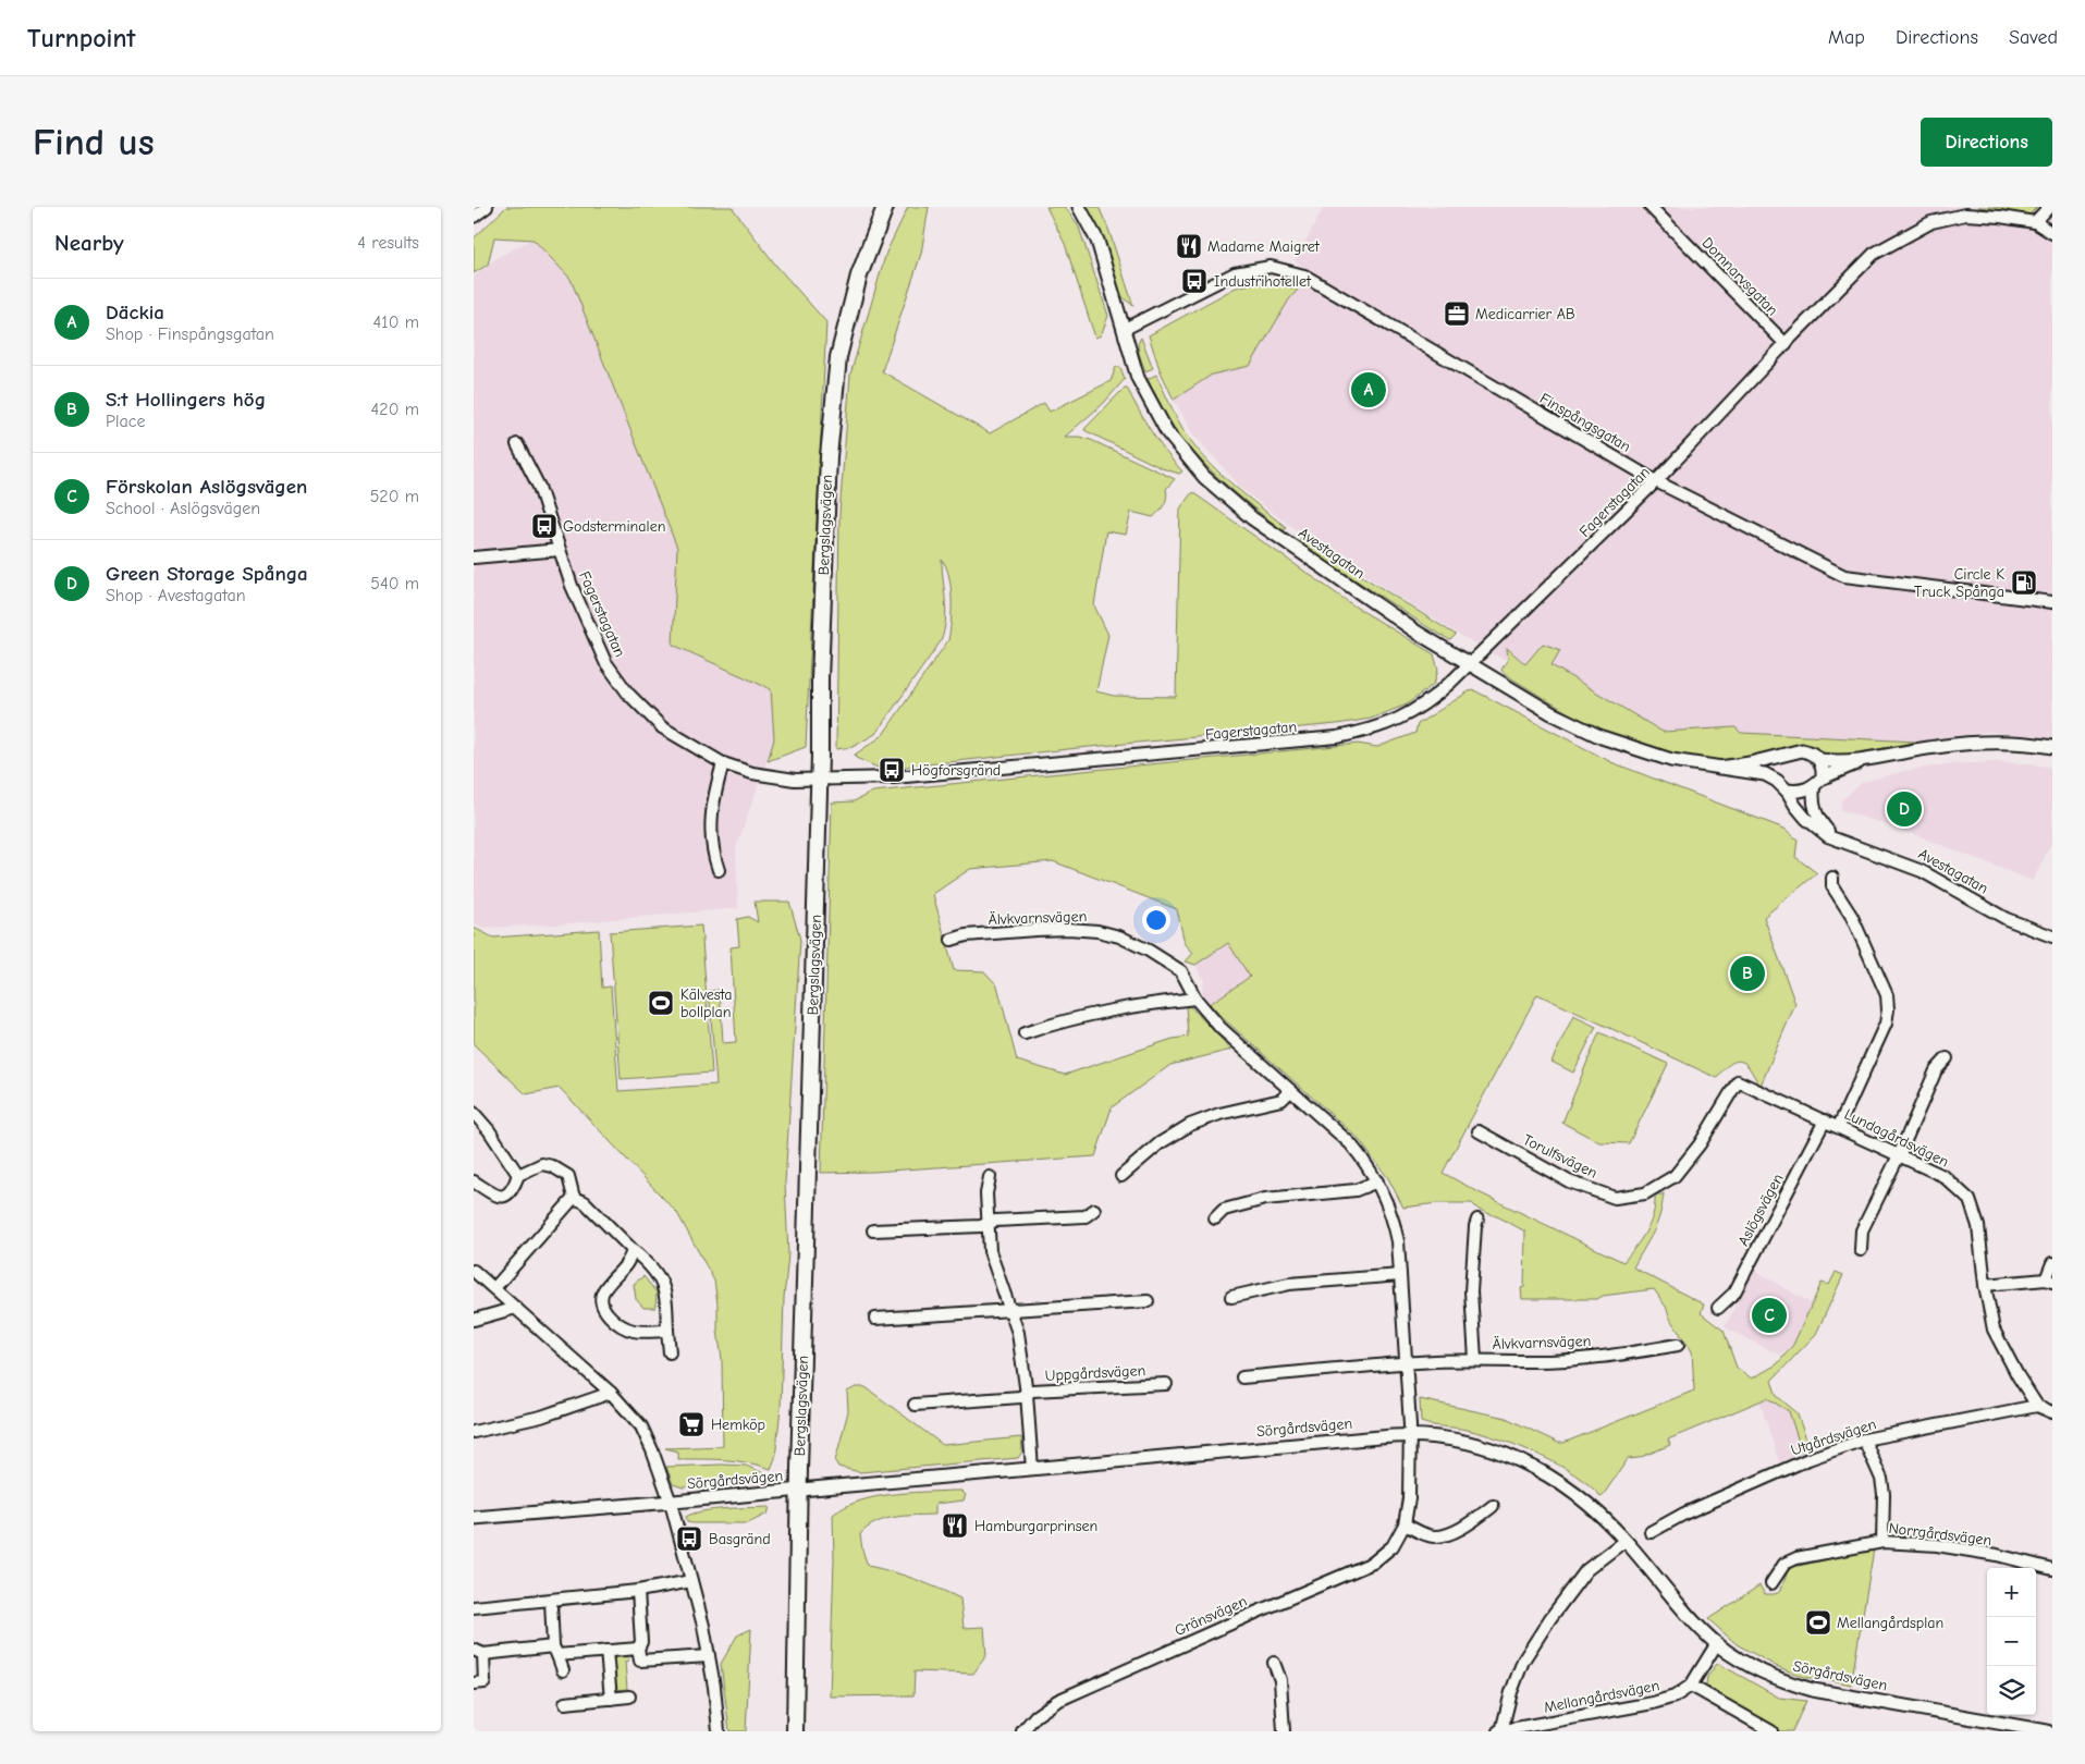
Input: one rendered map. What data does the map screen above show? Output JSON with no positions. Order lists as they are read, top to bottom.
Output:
{
  "streets": {
    "main road": ["Bergslagsvägen"],
    "street": [
      "Domnarvsgatan",
      "Finspångsgatan",
      "Fagerstagatan",
      "Avestagatan",
      "Älvkvarnsvägen",
      "Lundagårdsvägen",
      "Torulfsvägen",
      "Aslögsvägen",
      "Uppgårdsvägen",
      "Sörgårdsvägen",
      "Utgårdsvägen",
      "Norrgårdsvägen",
      "Gränsvägen",
      "Mellangårdsvägen"
    ]
  },
  "crossings": [
    ["Domnarvsgatan", "Fagerstagatan"],
    ["Finspångsgatan", "Fagerstagatan"],
    ["Finspångsgatan", "Avestagatan"],
    ["Fagerstagatan", "Bergslagsvägen"],
    ["Fagerstagatan", "Avestagatan"],
    ["Bergslagsvägen", "Sörgårdsvägen"],
    ["Älvkvarnsvägen", "Sörgårdsvägen"],
    ["Älvkvarnsvägen", "Gränsvägen"],
    ["Lundagårdsvägen", "Torulfsvägen"],
    ["Lundagårdsvägen", "Aslögsvägen"],
    ["Lundagårdsvägen", "Utgårdsvägen"],
    ["Uppgårdsvägen", "Sörgårdsvägen"],
    ["Sörgårdsvägen", "Gränsvägen"],
    ["Sörgårdsvägen", "Mellangårdsvägen"]
  ],
  "places": {
    "restaurant": ["Madame Maigret", "Hamburgarprinsen"],
    "bus stop": [
      "Industrihotellet",
      "Godsterminalen",
      "Högforsgränd",
      "Basgränd"
    ],
    "office": ["Medicarrier AB"],
    "fuel station": ["Circle K Truck Spånga"],
    "sports": ["Kälvesta bollplan", "Mellangårdsplan"],
    "supermarket": ["Hemköp"]
  },
  "page": {
    "header": "Turnpoint",
    "nav": ["Map", "Directions", "Saved"],
    "buttons": "Directions",
    "title": "Find us",
    "heading": ["Nearby", "4 results"],
    "list": [
      {
        "mark": "A",
        "name": "Däckia",
        "note": "Shop · Finspångsgatan",
        "value": "410 m"
      },
      {
        "mark": "B",
        "name": "S:t Hollingers hög",
        "note": "Place",
        "value": "420 m"
      },
      {
        "mark": "C",
        "name": "Förskolan Aslögsvägen",
        "note": "School · Aslögsvägen",
        "value": "520 m"
      },
      {
        "mark": "D",
        "name": "Green Storage Spånga",
        "note": "Shop · Avestagatan",
        "value": "540 m"
      }
    ],
    "pins": [
      "A",
      "D",
      "B",
      "C"
    ],
    "map_buttons": ["+", "−"]
  }
}
